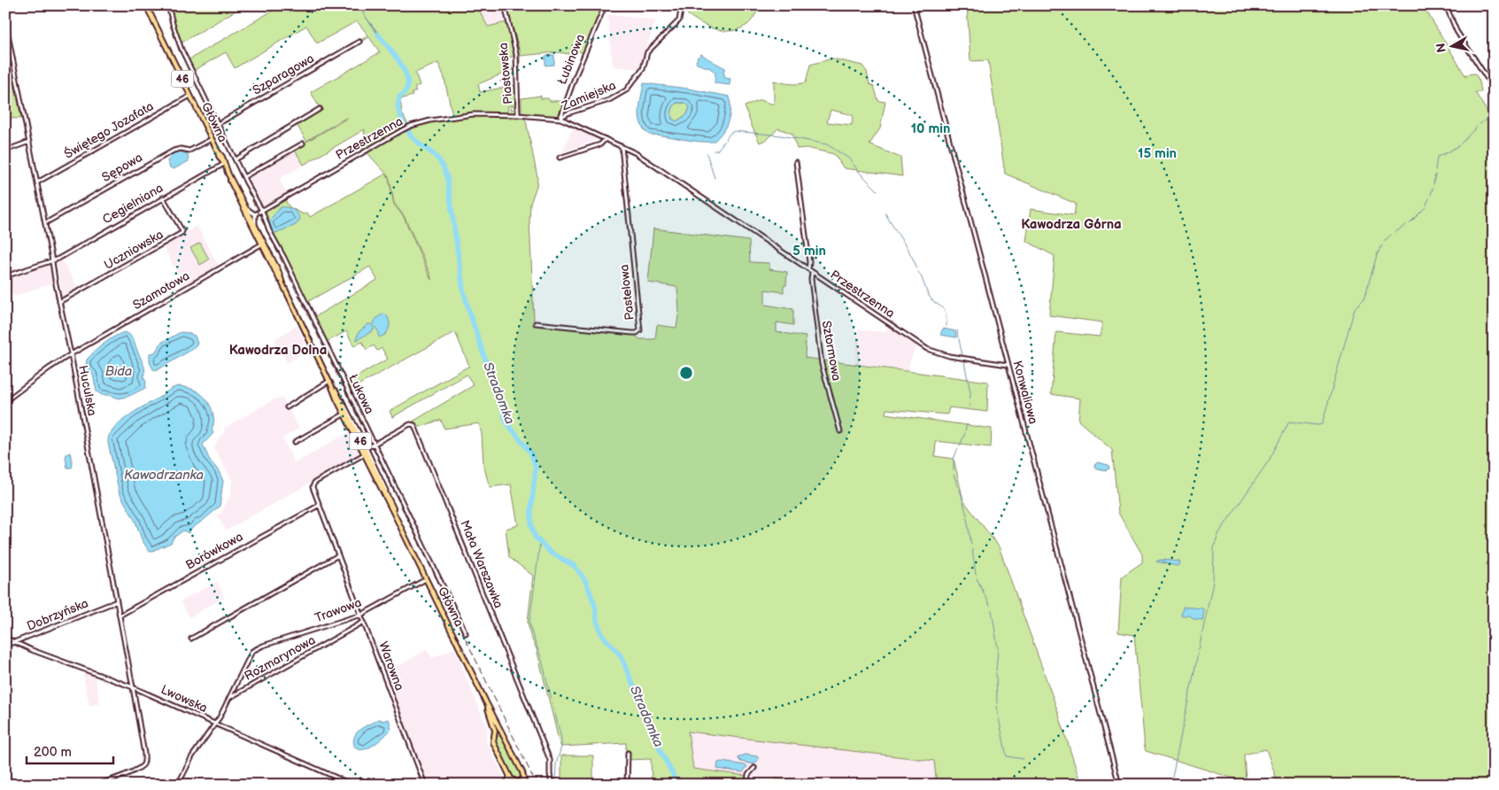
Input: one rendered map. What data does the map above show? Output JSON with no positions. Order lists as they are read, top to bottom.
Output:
{
  "streets": {
    "main road": ["46", "Główna"],
    "street": [
      "Łubinowa",
      "Piastowska",
      "Szparagowa",
      "Zamiejska",
      "Świętego Jozafata",
      "Przestrzenna",
      "Sępowa",
      "Cegielniana",
      "Uczniowska",
      "Szamotowa",
      "Pastelowa",
      "Sztormowa",
      "Huculska",
      "Konwaliowa",
      "Łukowa",
      "Borówkowa",
      "Mała Warszawka",
      "Trawowa",
      "Dobrzyńska",
      "Rozmarynowa",
      "Warowna",
      "Lwowska"
    ]
  },
  "crossings": [
    ["Łubinowa", "Zamiejska"],
    ["Łubinowa", "Przestrzenna"],
    ["Piastowska", "Przestrzenna"],
    ["46", "Główna"],
    ["Zamiejska", "Przestrzenna"],
    ["Główna", "Świętego Jozafata"],
    ["Główna", "Sępowa"],
    ["Główna", "Cegielniana"],
    ["Główna", "Szamotowa"],
    ["Główna", "Mała Warszawka"],
    ["Główna", "Trawowa"],
    ["Główna", "Warowna"],
    ["Świętego Jozafata", "Huculska"],
    ["Przestrzenna", "Pastelowa"],
    ["Przestrzenna", "Sztormowa"],
    ["Przestrzenna", "Konwaliowa"],
    ["Przestrzenna", "Łukowa"],
    ["Sępowa", "Huculska"],
    ["Cegielniana", "Uczniowska"],
    ["Cegielniana", "Huculska"],
    ["Uczniowska", "Huculska"],
    ["Szamotowa", "Huculska"],
    ["Huculska", "Borówkowa"],
    ["Huculska", "Dobrzyńska"],
    ["Huculska", "Lwowska"],
    ["Łukowa", "Mała Warszawka"],
    ["Borówkowa", "Warowna"],
    ["Trawowa", "Rozmarynowa"],
    ["Trawowa", "Warowna"],
    ["Dobrzyńska", "Lwowska"],
    ["Rozmarynowa", "Warowna"]
  ],
  "districts": ["Kawodrza Górna", "Kawodrza Dolna"],
  "water": ["Bida", "Stradomka", "Kawodrzanka"],
  "scale_bar": "200 m",
  "north": "left",
  "rings": ["10 min", "15 min", "5 min"]
}
